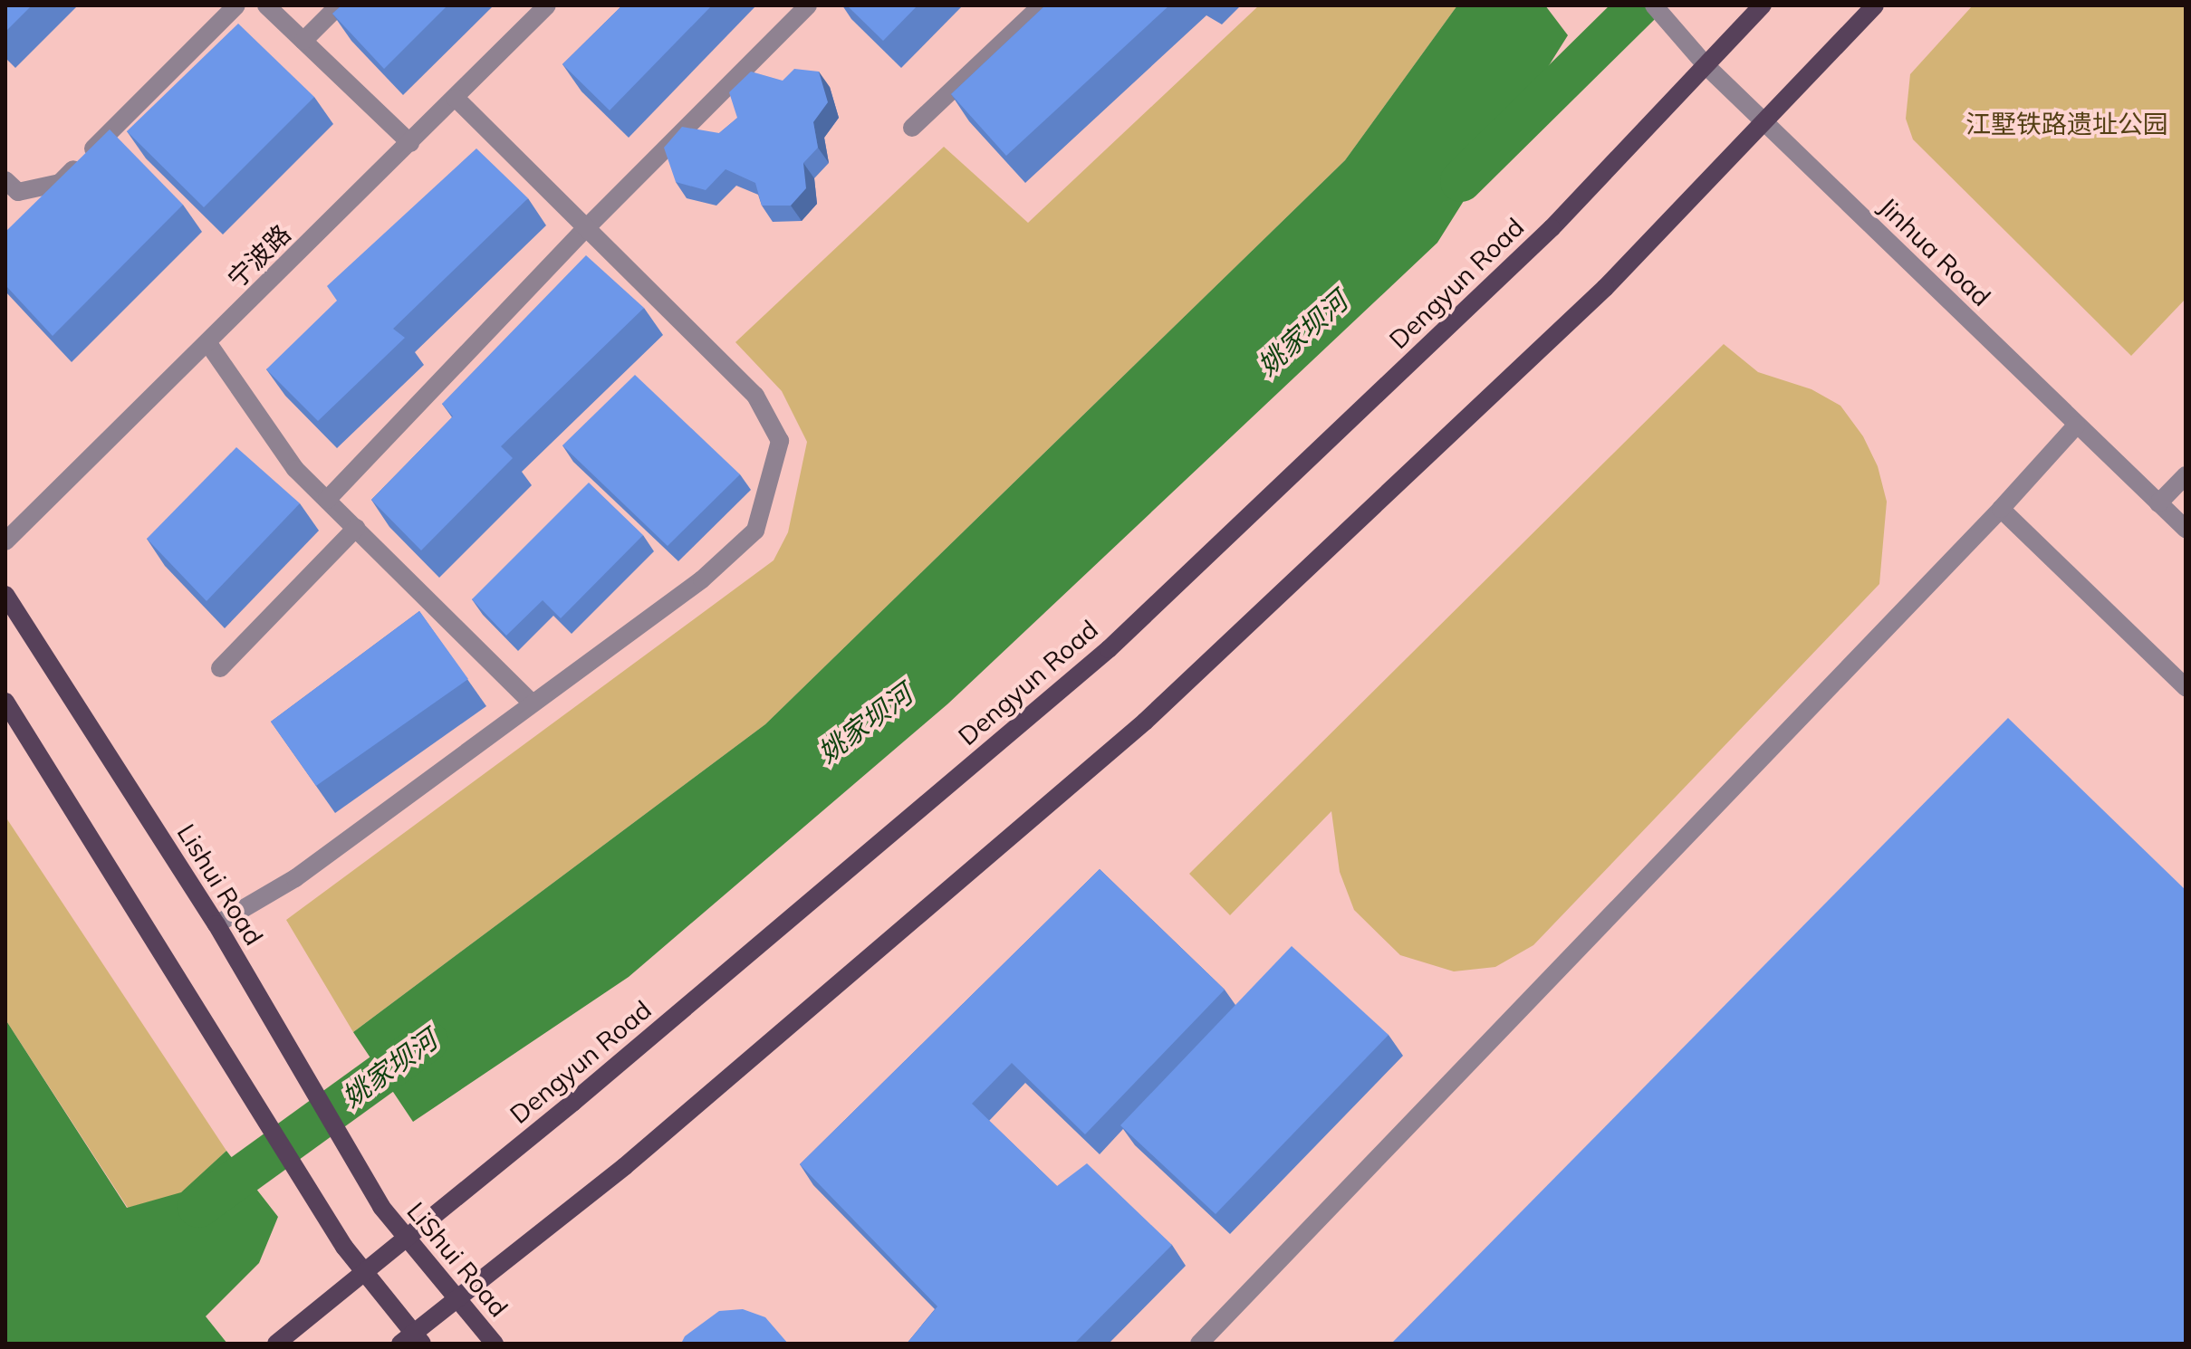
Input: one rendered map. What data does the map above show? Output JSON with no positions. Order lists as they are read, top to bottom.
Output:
{
  "streets": {
    "main road": ["Dengyun Road", "Lishui Road", "LiShui Road"],
    "street": ["Jinhua Road", "宁波路"]
  },
  "crossings": [
    ["Jinhua Road", "Dengyun Road"],
    ["Lishui Road", "LiShui Road"]
  ],
  "water": ["姚家坝河"],
  "parks": ["江墅铁路遗址公园"]
}
